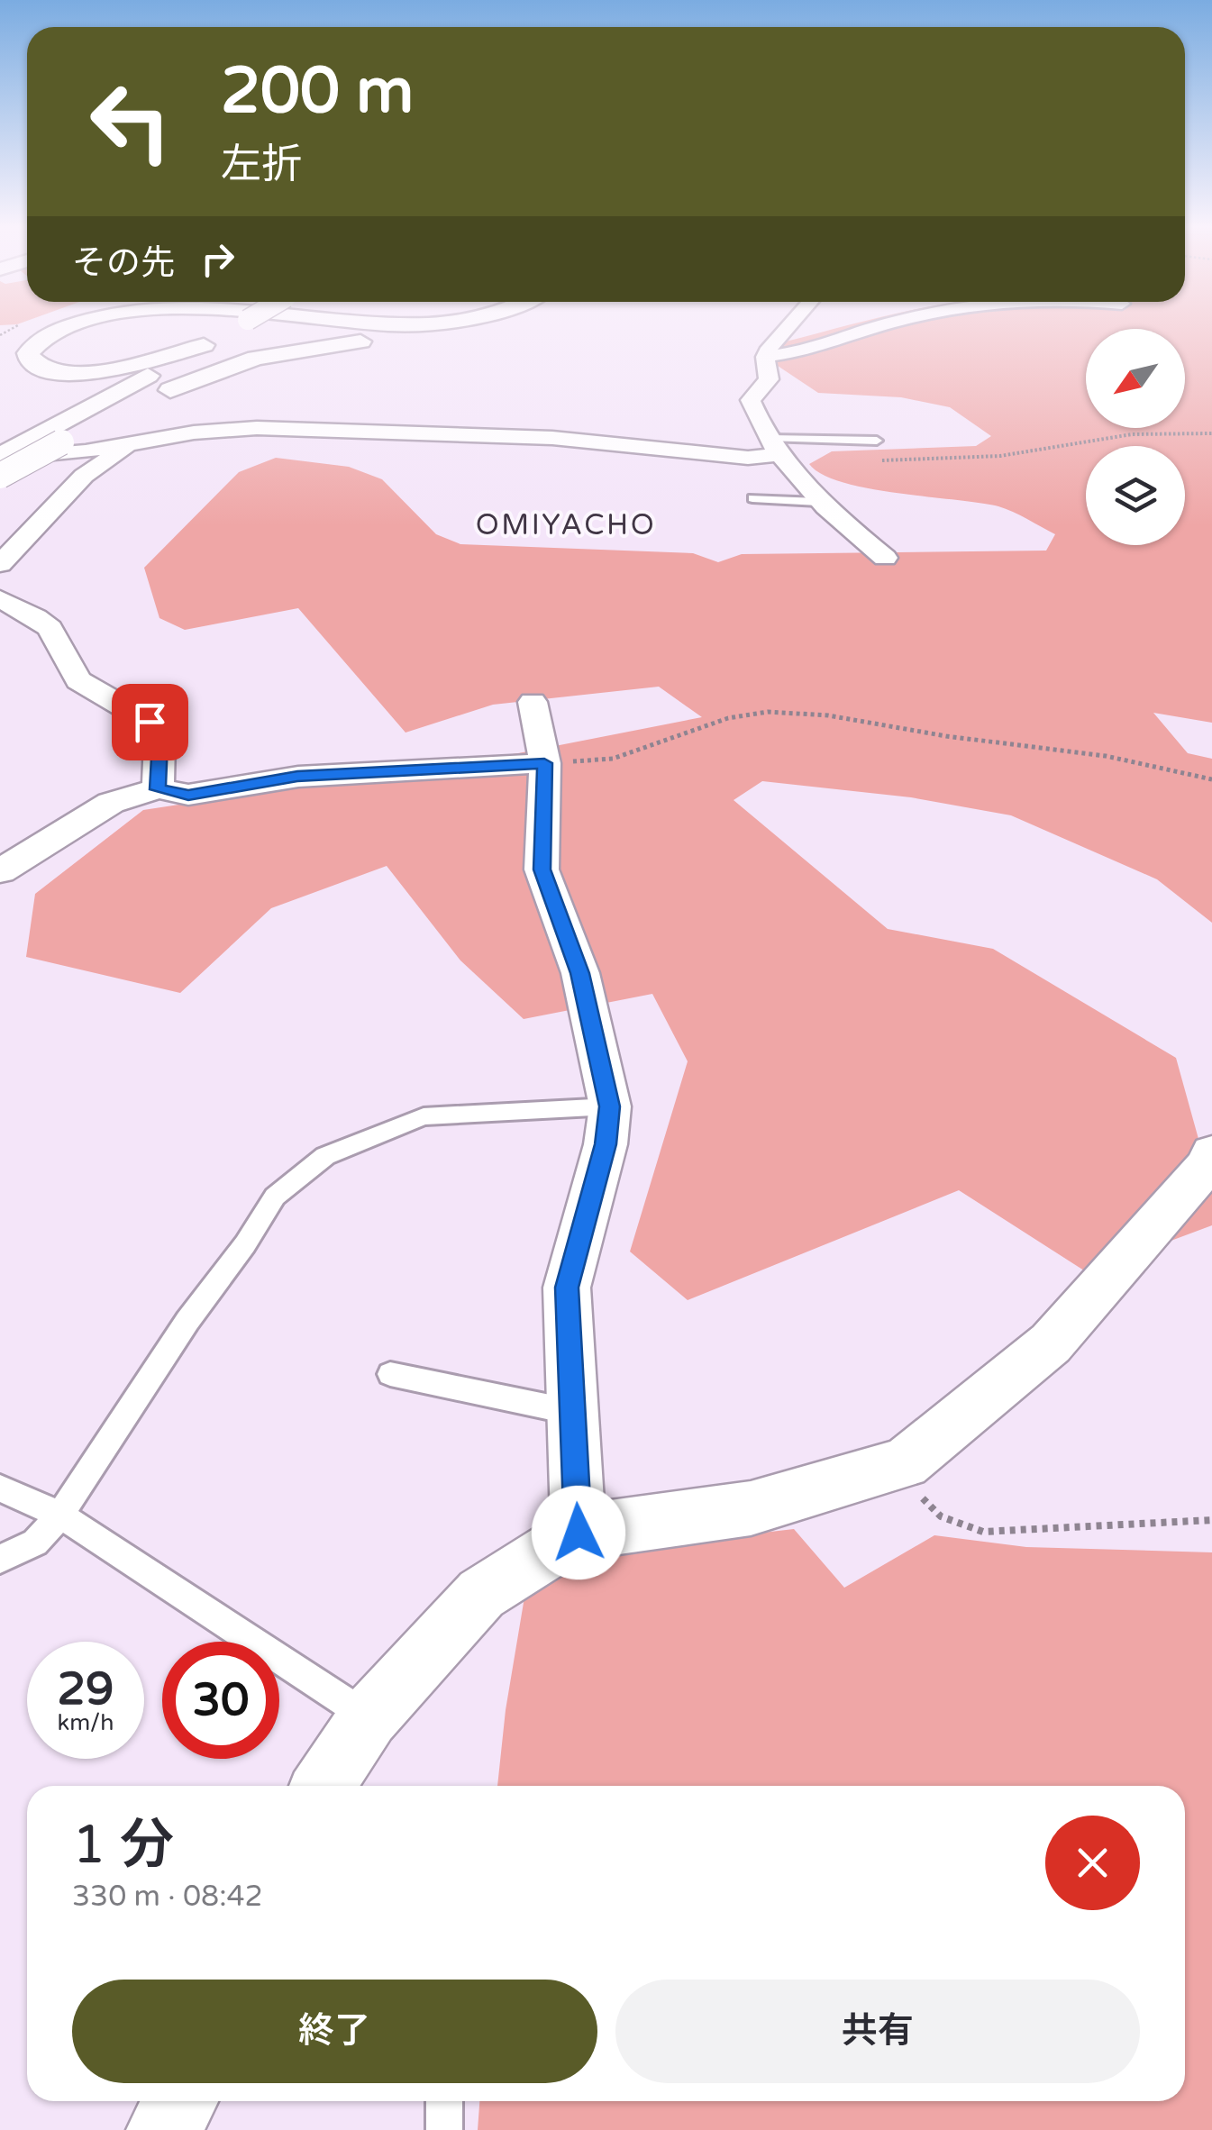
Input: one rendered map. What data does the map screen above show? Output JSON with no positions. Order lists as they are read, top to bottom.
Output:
{
  "districts": ["OMIYACHO"],
  "north": "bottom left",
  "page": {
    "turn": ["200 m", "左折"],
    "then": "その先",
    "speed": "29 km/h",
    "limit": "30",
    "heading": ["1 分", "330 m · 08:42"],
    "buttons": ["終了", "共有"]
  }
}
